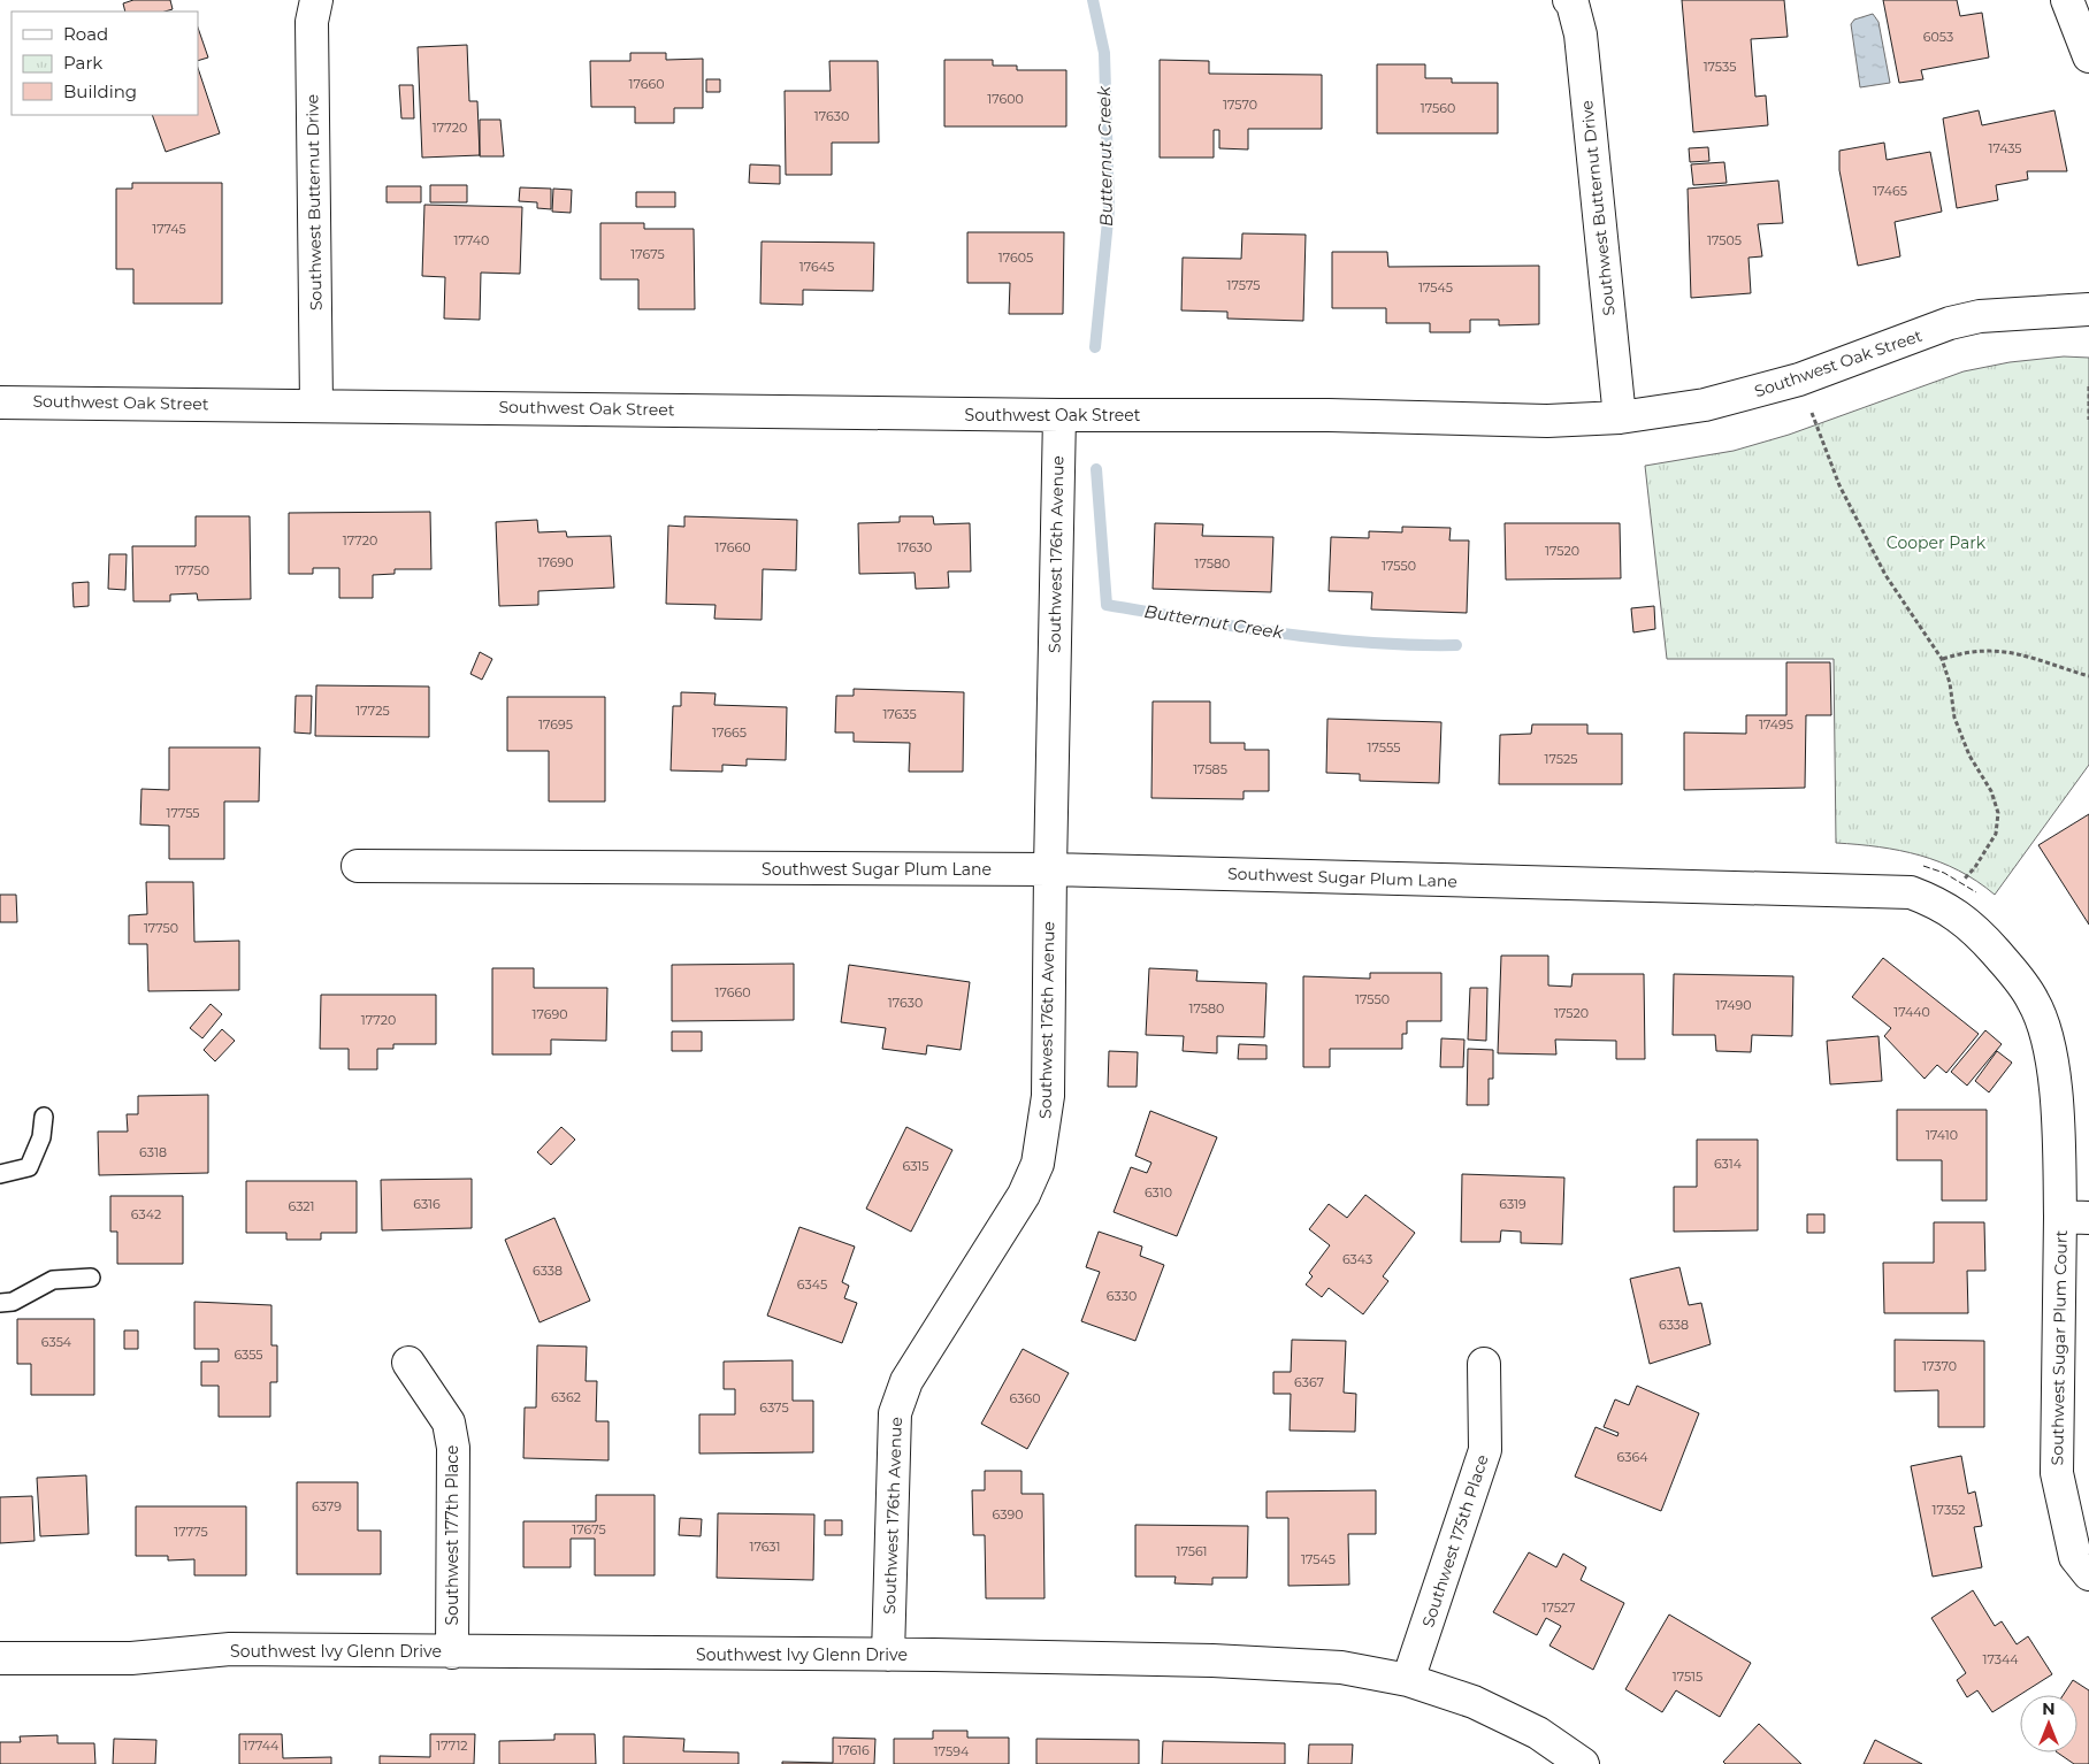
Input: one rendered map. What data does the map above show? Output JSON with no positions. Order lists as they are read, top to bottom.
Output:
{
  "streets": {
    "street": [
      "Southwest Butternut Drive",
      "Southwest Oak Street",
      "Southwest 176th Avenue",
      "Southwest Sugar Plum Lane",
      "Southwest Sugar Plum Court",
      "Southwest 177th Place",
      "Southwest 175th Place",
      "Southwest Ivy Glenn Drive"
    ]
  },
  "crossings": [
    ["Southwest Butternut Drive", "Southwest Oak Street"],
    ["Southwest Oak Street", "Southwest 176th Avenue"],
    ["Southwest 176th Avenue", "Southwest Sugar Plum Lane"],
    ["Southwest 176th Avenue", "Southwest Ivy Glenn Drive"],
    ["Southwest Sugar Plum Lane", "Southwest Sugar Plum Court"],
    ["Southwest 177th Place", "Southwest Ivy Glenn Drive"],
    ["Southwest 175th Place", "Southwest Ivy Glenn Drive"]
  ],
  "water": ["Butternut Creek"],
  "parks": ["Cooper Park"],
  "house_numbers": [
    "6053",
    "17535",
    "17660",
    "17600",
    "17570",
    "17560",
    "17630",
    "17720",
    "17435",
    "17465",
    "17745",
    "17740",
    "17505",
    "17675",
    "17605",
    "17645",
    "17575",
    "17545",
    "17720",
    "17660",
    "17630",
    "17520",
    "17690",
    "17580",
    "17550",
    "17750",
    "17725",
    "17635",
    "17695",
    "17495",
    "17665",
    "17555",
    "17525",
    "17585",
    "17755",
    "17750",
    "17660",
    "17550",
    "17630",
    "17490",
    "17580",
    "17440",
    "17520",
    "17690",
    "17720",
    "17410",
    "6318",
    "6314",
    "6315",
    "6310",
    "6316",
    "6319",
    "6321",
    "6342",
    "6343",
    "6338",
    "6345",
    "6330",
    "6338",
    "6354",
    "6355",
    "17370",
    "6367",
    "6362",
    "6360",
    "6375",
    "6364",
    "6379",
    "17352",
    "6390",
    "17675",
    "17775",
    "17631",
    "17561",
    "17545",
    "17527",
    "17344",
    "17515",
    "17744",
    "17712",
    "17616",
    "17594"
  ],
  "legend": ["Road", "Park", "Building"],
  "north": "top"
}
